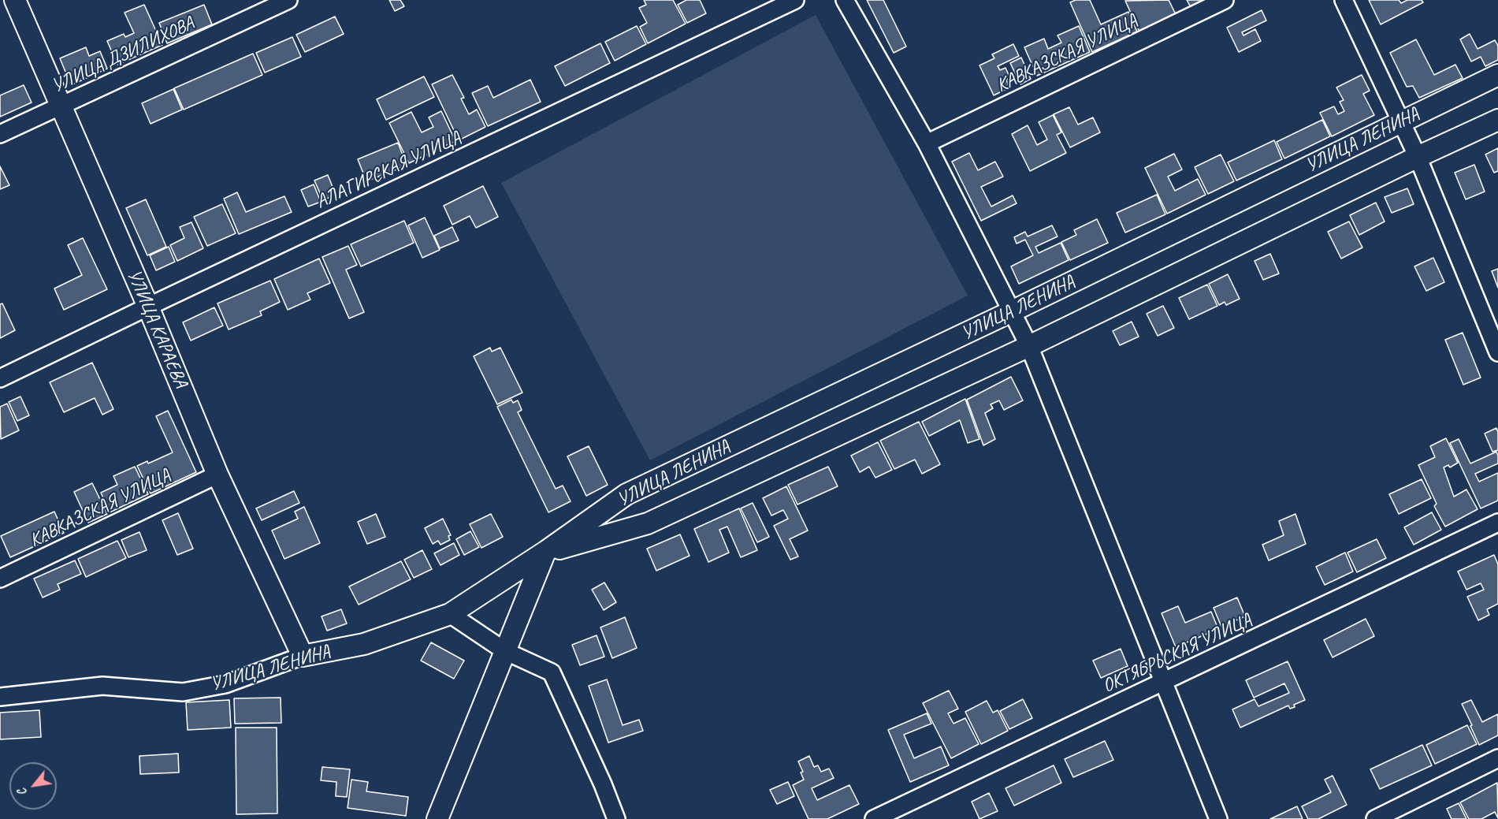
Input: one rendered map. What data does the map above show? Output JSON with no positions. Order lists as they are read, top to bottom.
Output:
{
  "streets": {
    "street": [
      "КАВКАЗСКАЯ УЛИЦА",
      "УЛИЦА ДЗИЛИХОВА",
      "УЛИЦА ЛЕНИНА",
      "АЛАГИРСКАЯ УЛИЦА",
      "УЛИЦА КАРАЕВА",
      "ОКТЯБРЬСКАЯ УЛИЦА"
    ]
  },
  "crossings": [
    ["КАВКАЗСКАЯ УЛИЦА", "УЛИЦА КАРАЕВА"],
    ["УЛИЦА ДЗИЛИХОВА", "УЛИЦА КАРАЕВА"],
    ["УЛИЦА ЛЕНИНА", "УЛИЦА КАРАЕВА"],
    ["АЛАГИРСКАЯ УЛИЦА", "УЛИЦА КАРАЕВА"]
  ],
  "north": "bottom left"
}
